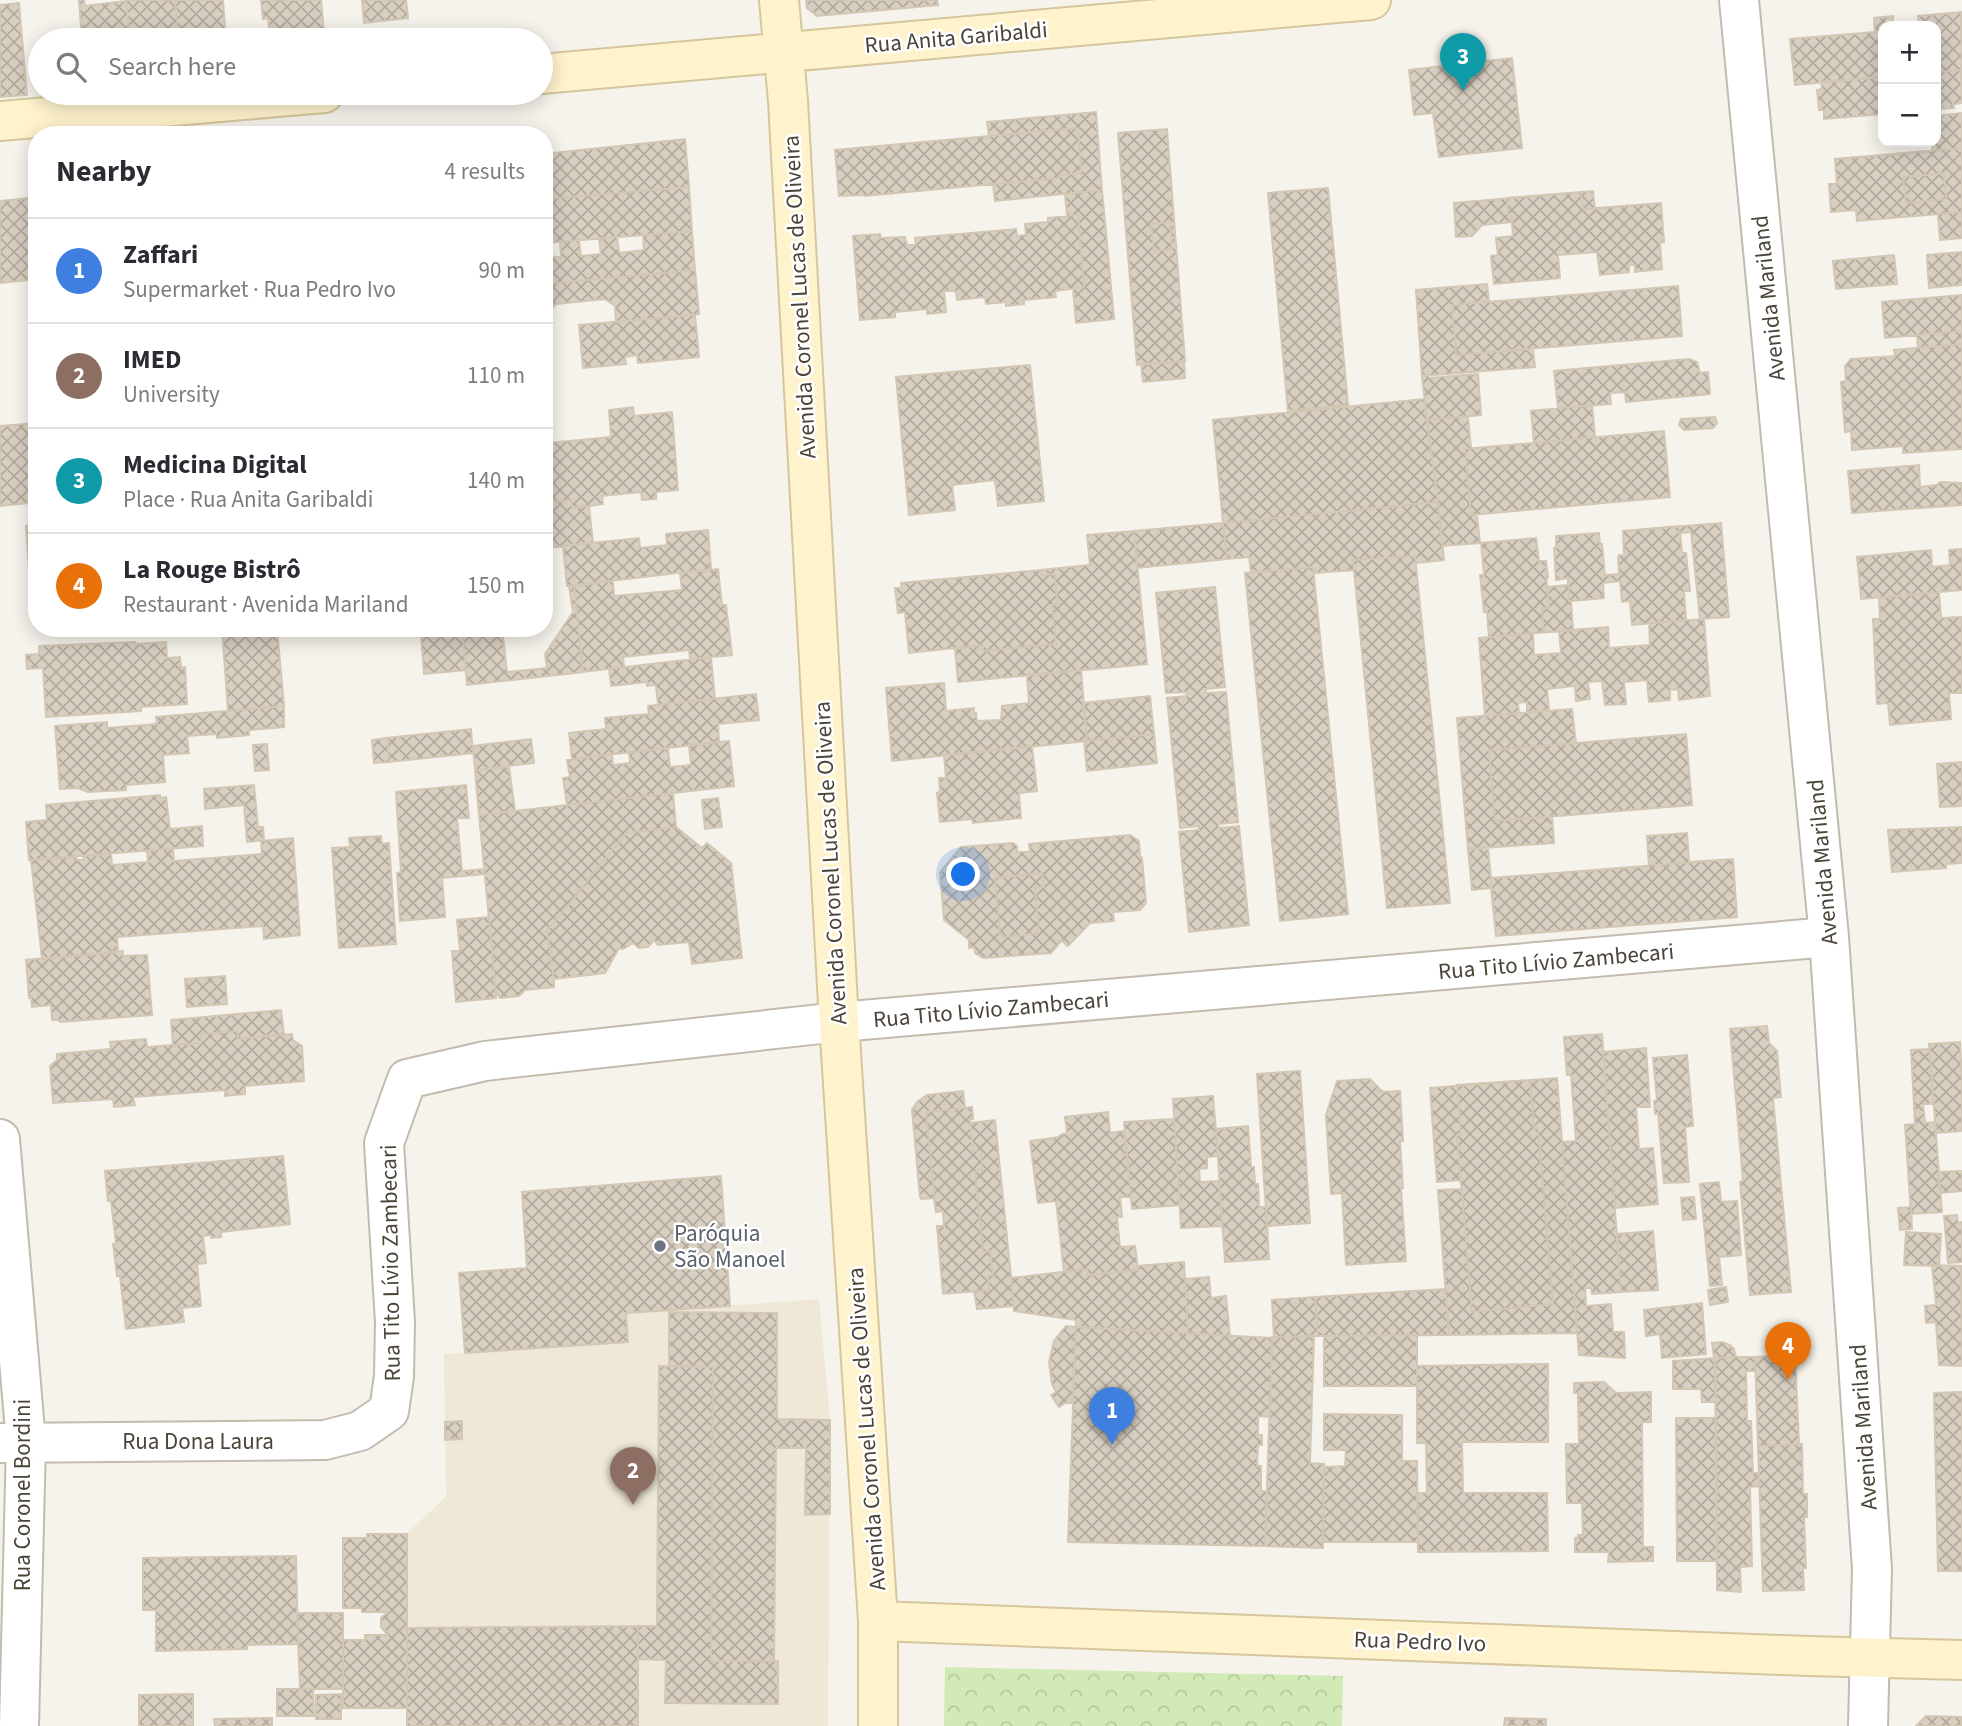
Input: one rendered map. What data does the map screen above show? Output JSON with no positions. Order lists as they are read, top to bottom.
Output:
{
  "streets": {
    "street": [
      "Rua Anita Garibaldi",
      "Avenida Coronel Lucas de Oliveira",
      "Avenida Mariland",
      "Rua Tito Lívio Zambecari",
      "Rua Dona Laura",
      "Rua Coronel Bordini",
      "Rua Pedro Ivo"
    ]
  },
  "crossings": [
    ["Rua Anita Garibaldi", "Avenida Coronel Lucas de Oliveira"],
    ["Avenida Coronel Lucas de Oliveira", "Rua Tito Lívio Zambecari"],
    ["Avenida Coronel Lucas de Oliveira", "Rua Pedro Ivo"],
    ["Avenida Mariland", "Rua Tito Lívio Zambecari"],
    ["Avenida Mariland", "Rua Pedro Ivo"],
    ["Rua Tito Lívio Zambecari", "Rua Dona Laura"],
    ["Rua Dona Laura", "Rua Coronel Bordini"]
  ],
  "places": ["Paróquia São Manoel"],
  "page": {
    "map_buttons": ["+", "−"],
    "search": "Search here",
    "pins": [
      "3",
      "4",
      "1",
      "2"
    ],
    "heading": ["Nearby", "4 results"],
    "list": [
      {
        "mark": "1",
        "name": "Zaffari",
        "note": "Supermarket · Rua Pedro Ivo",
        "value": "90 m"
      },
      {
        "mark": "2",
        "name": "IMED",
        "note": "University",
        "value": "110 m"
      },
      {
        "mark": "3",
        "name": "Medicina Digital",
        "note": "Place · Rua Anita Garibaldi",
        "value": "140 m"
      },
      {
        "mark": "4",
        "name": "La Rouge Bistrô",
        "note": "Restaurant · Avenida Mariland",
        "value": "150 m"
      }
    ]
  }
}
